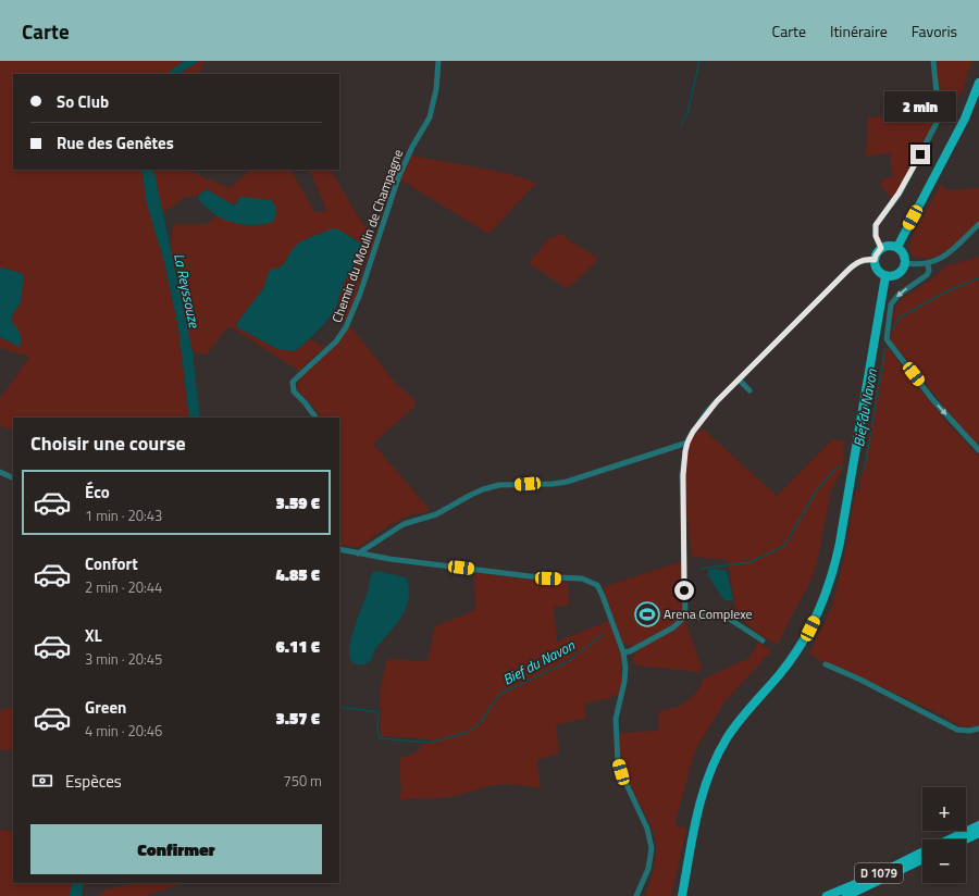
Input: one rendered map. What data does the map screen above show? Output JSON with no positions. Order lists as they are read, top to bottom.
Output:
{
  "streets": {
    "main road": ["D 1079"],
    "street": ["Chemin du Moulin de Champagne"]
  },
  "water": ["La Reyssouze", "Bief du Navon"],
  "places": {
    "sports": ["Arena Complexe"]
  },
  "page": {
    "header": "Carte",
    "nav": ["Carte", "Itinéraire", "Favoris"],
    "banner": ["So Club", "Rue des Genêtes"],
    "bubble": "2 min",
    "heading": "Choisir une course",
    "list": [
      {
        "name": "Éco",
        "note": "1 min · 20:43",
        "value": "3.59 €"
      },
      {
        "name": "Confort",
        "note": "2 min · 20:44",
        "value": "4.85 €"
      },
      {
        "name": "XL",
        "note": "3 min · 20:45",
        "value": "6.11 €"
      },
      {
        "name": "Green",
        "note": "4 min · 20:46",
        "value": "3.57 €"
      }
    ],
    "pay": ["Espèces", "750 m"],
    "map_buttons": ["+", "−"],
    "buttons": "Confirmer"
  }
}
